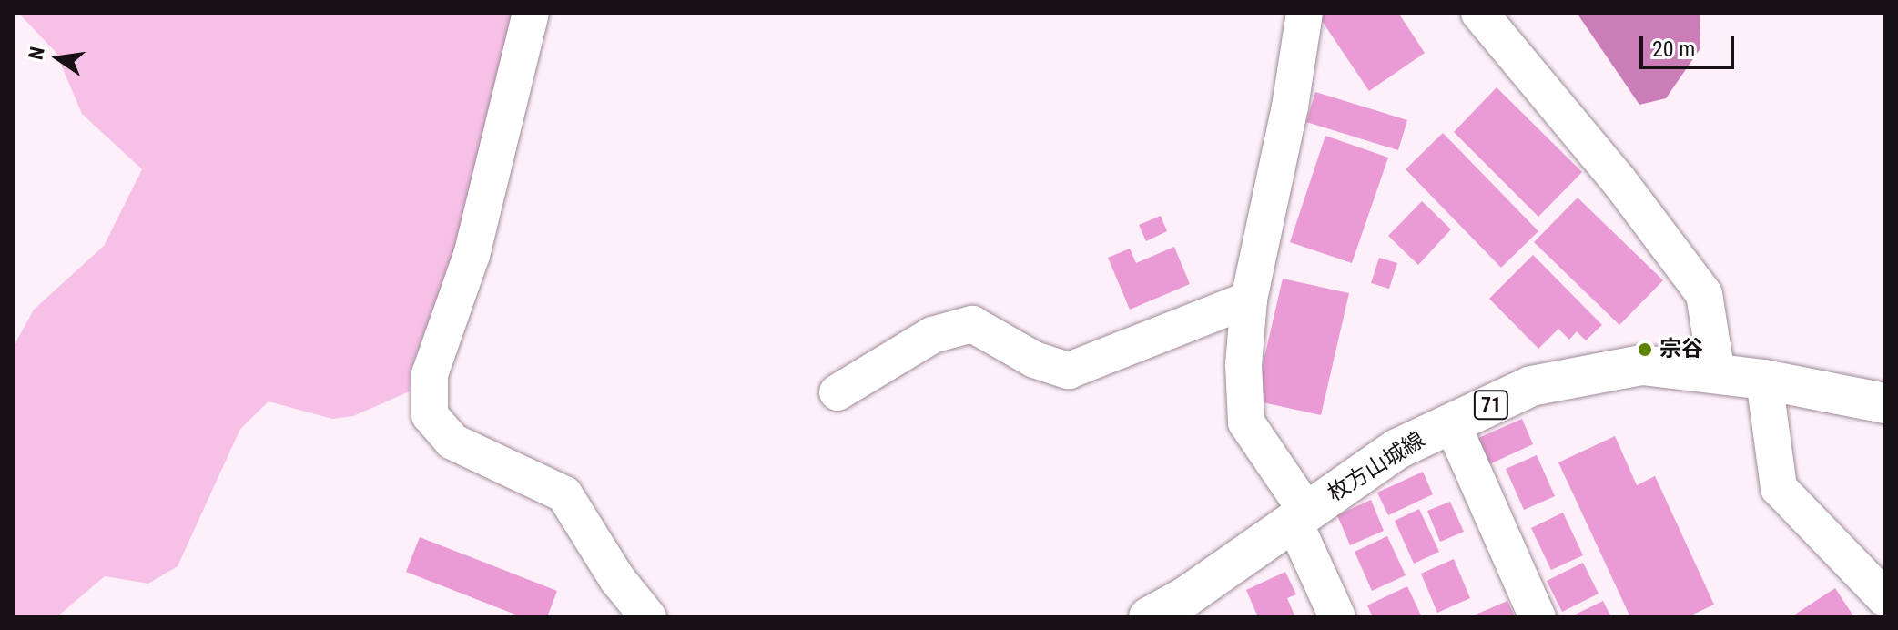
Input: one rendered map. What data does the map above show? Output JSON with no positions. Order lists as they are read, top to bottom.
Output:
{
  "streets": {
    "main road": ["71", "枚方山城線"]
  },
  "places": ["宗谷"],
  "scale_bar": "20 m",
  "north": "left"
}
